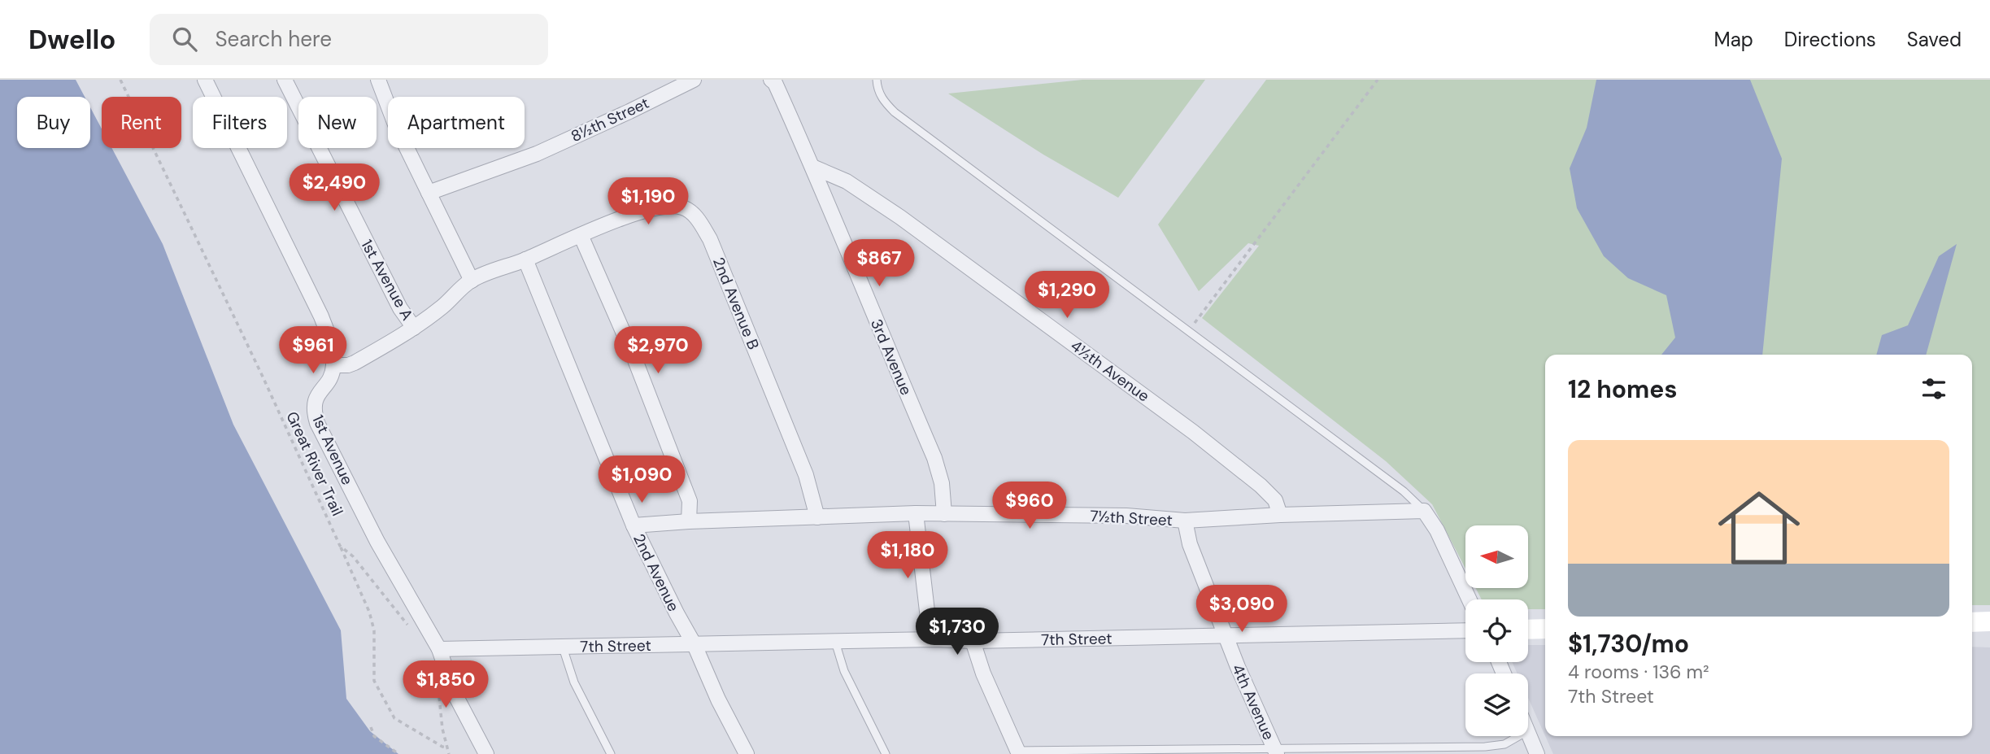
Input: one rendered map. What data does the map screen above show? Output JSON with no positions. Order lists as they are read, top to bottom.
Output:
{
  "streets": {
    "street": [
      "8½th Street",
      "1st Avenue A",
      "2nd Avenue B",
      "3rd Avenue",
      "4½th Avenue",
      "1st Avenue",
      "7½th Street",
      "2nd Avenue",
      "7th Street",
      "4th Avenue"
    ],
    "path": ["Great River Trail"]
  },
  "crossings": [
    ["1st Avenue A", "2nd Avenue B"],
    ["2nd Avenue B", "1st Avenue"],
    ["2nd Avenue B", "7½th Street"],
    ["2nd Avenue B", "2nd Avenue"],
    ["3rd Avenue", "4½th Avenue"],
    ["3rd Avenue", "7½th Street"],
    ["4½th Avenue", "7½th Street"],
    ["1st Avenue", "7th Street"],
    ["7½th Street", "2nd Avenue"],
    ["7½th Street", "4th Avenue"],
    ["2nd Avenue", "7th Street"],
    ["7th Street", "4th Avenue"]
  ],
  "north": "left",
  "page": {
    "header": "Dwello",
    "search": "Search here",
    "nav": ["Map", "Directions", "Saved"],
    "chip": [
      "Buy",
      "Rent",
      "Filters",
      "New",
      "Apartment"
    ],
    "price": [
      "$2,490",
      "$1,190",
      "$867",
      "$1,290",
      "$961",
      "$2,970",
      "$1,090",
      "$960",
      "$1,180",
      "$3,090",
      "$1,730",
      "$1,850"
    ],
    "heading": "12 homes",
    "list": [
      {
        "name": "$1,730/mo",
        "note": "4 rooms · 136 m² · 7th Street"
      }
    ]
  }
}
